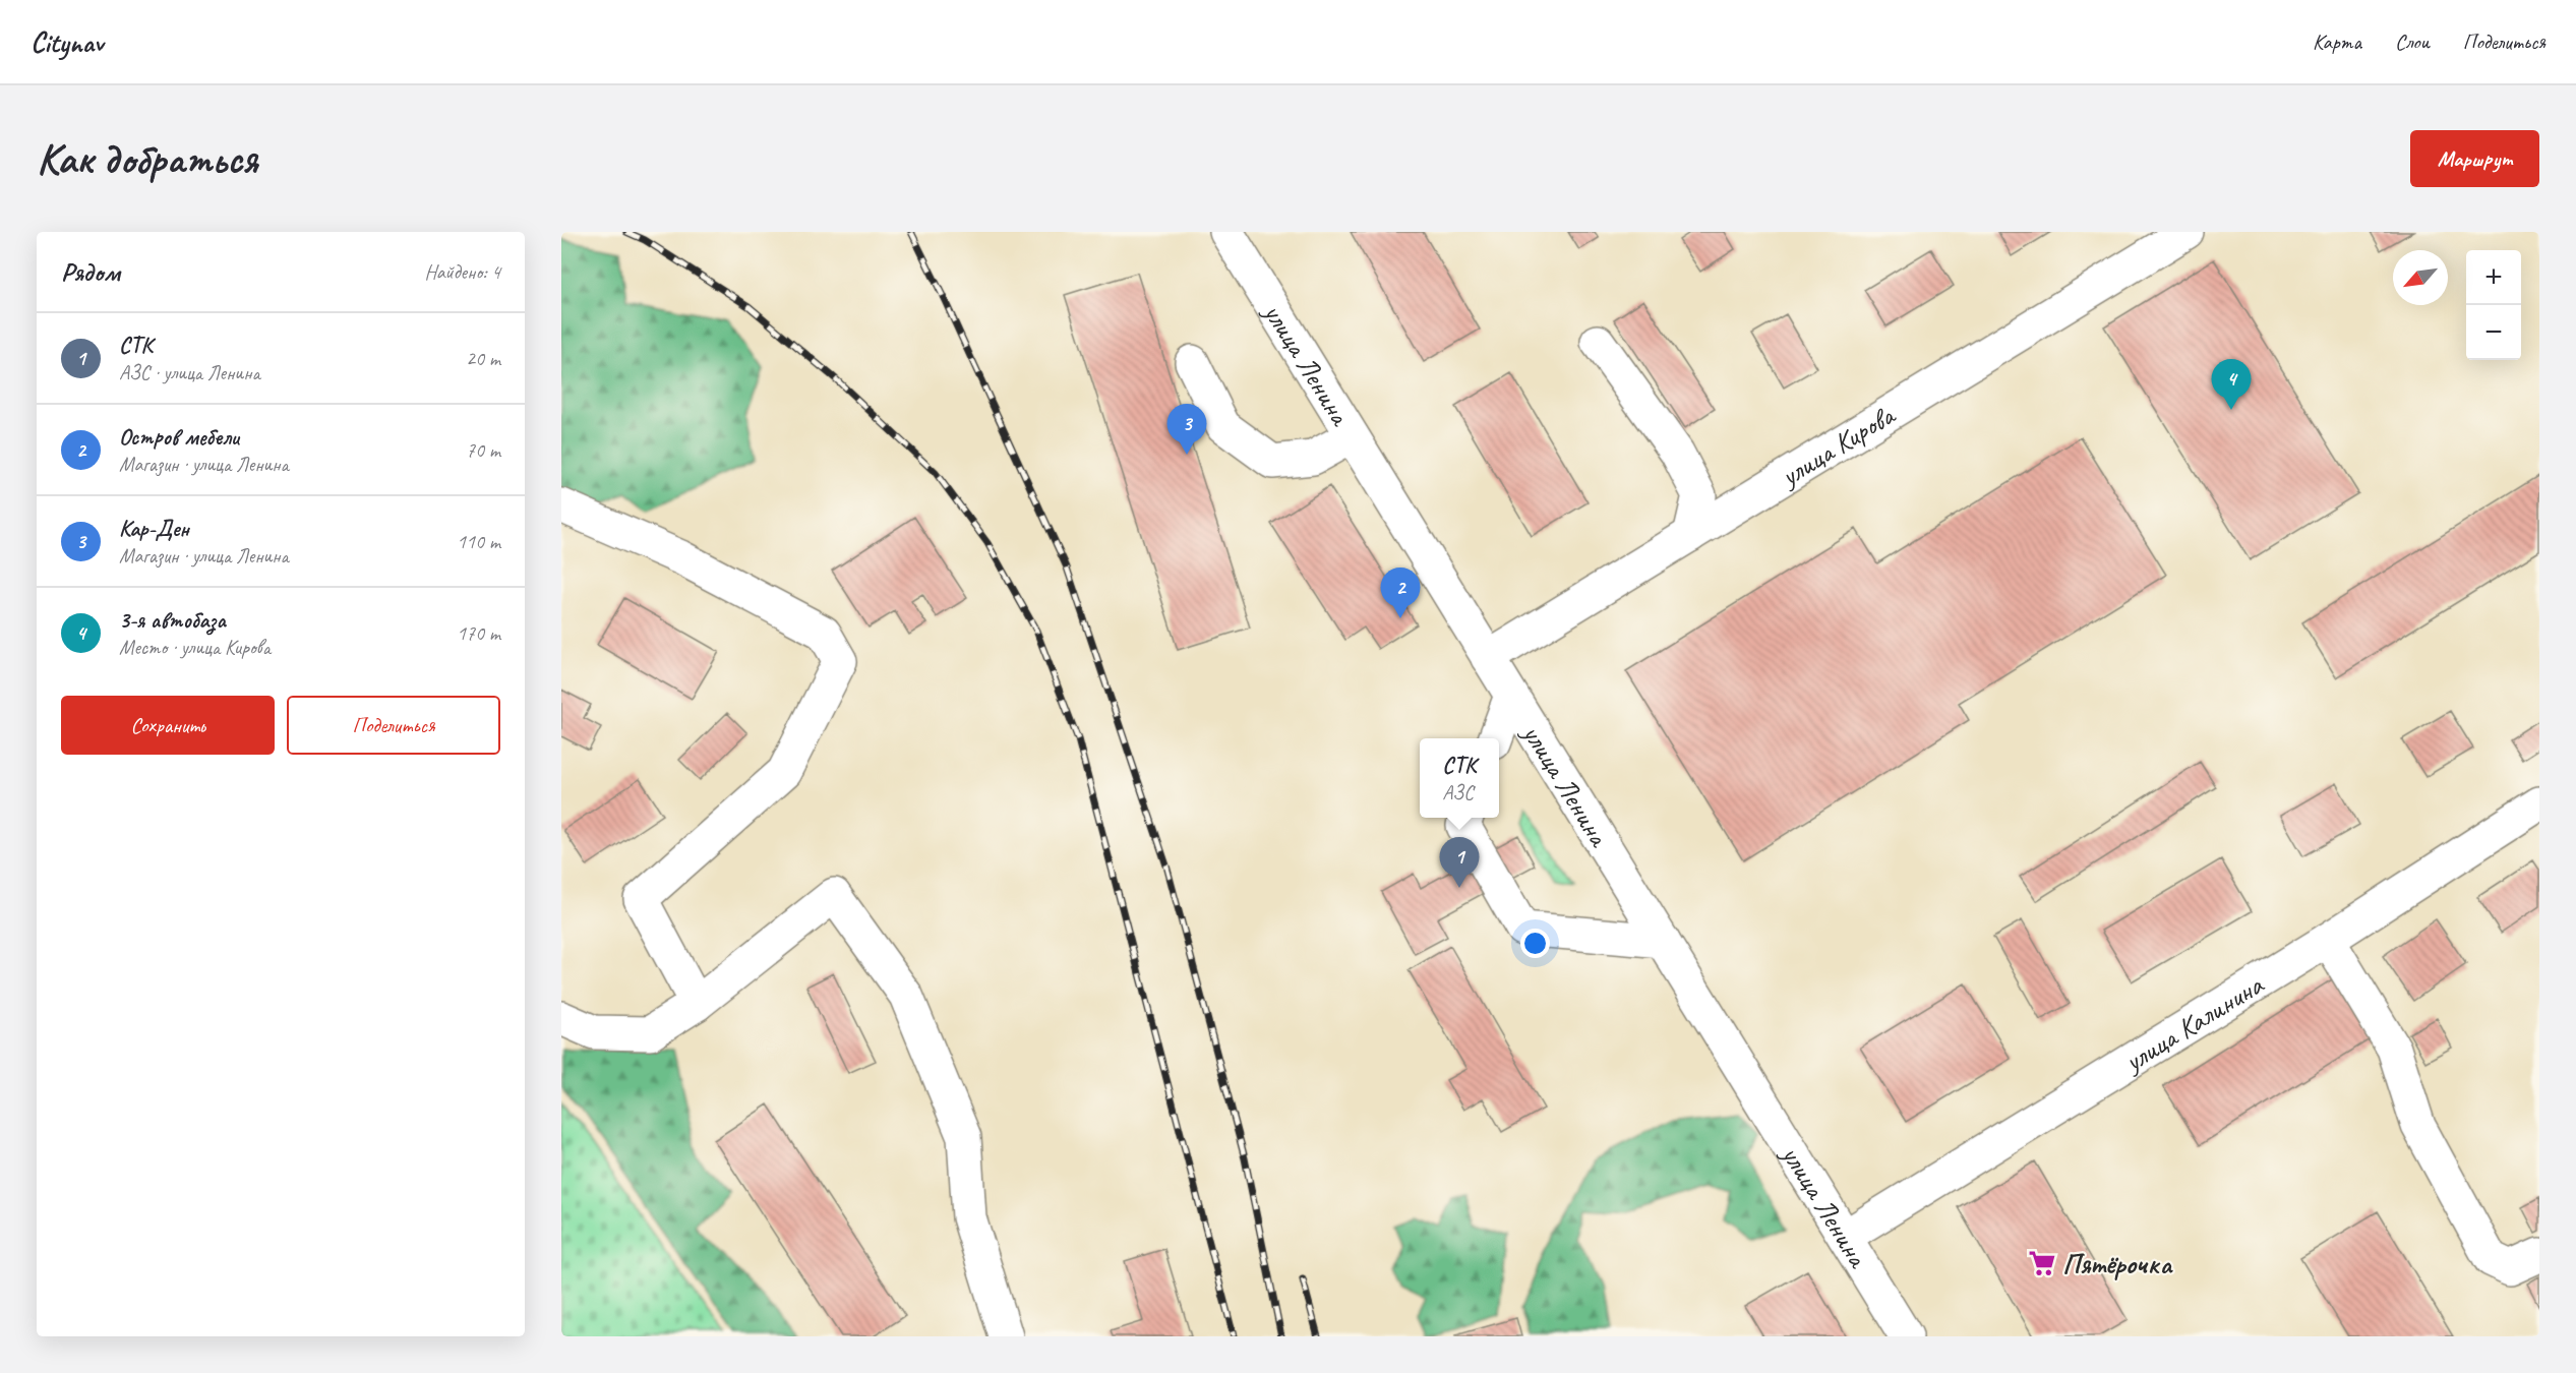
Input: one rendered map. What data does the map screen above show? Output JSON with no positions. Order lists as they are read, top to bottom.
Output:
{
  "streets": {
    "street": ["улица Ленина", "улица Кирова", "улица Калинина"]
  },
  "crossings": [
    ["улица Ленина", "улица Кирова"],
    ["улица Ленина", "улица Калинина"]
  ],
  "places": {
    "supermarket": ["Пятёрочка"]
  },
  "north": "bottom left",
  "page": {
    "header": "Citynav",
    "nav": ["Карта", "Слои", "Поделиться"],
    "buttons": [
      "Маршрут",
      ["Сохранить", "Поделиться"]
    ],
    "title": "Как добраться",
    "heading": ["Рядом", "Найдено: 4"],
    "map_buttons": ["+", "−"],
    "list": [
      {
        "mark": "1",
        "name": "СТК",
        "note": "АЗС · улица Ленина",
        "value": "20 m"
      },
      {
        "mark": "2",
        "name": "Остров мебели",
        "note": "Магазин · улица Ленина",
        "value": "70 m"
      },
      {
        "mark": "3",
        "name": "Кар-Ден",
        "note": "Магазин · улица Ленина",
        "value": "110 m"
      },
      {
        "mark": "4",
        "name": "3-я автобаза",
        "note": "Место · улица Кирова",
        "value": "170 m"
      }
    ],
    "pins": [
      "4",
      "3",
      "2",
      "1"
    ],
    "popup": ["СТК", "АЗС"]
  }
}
